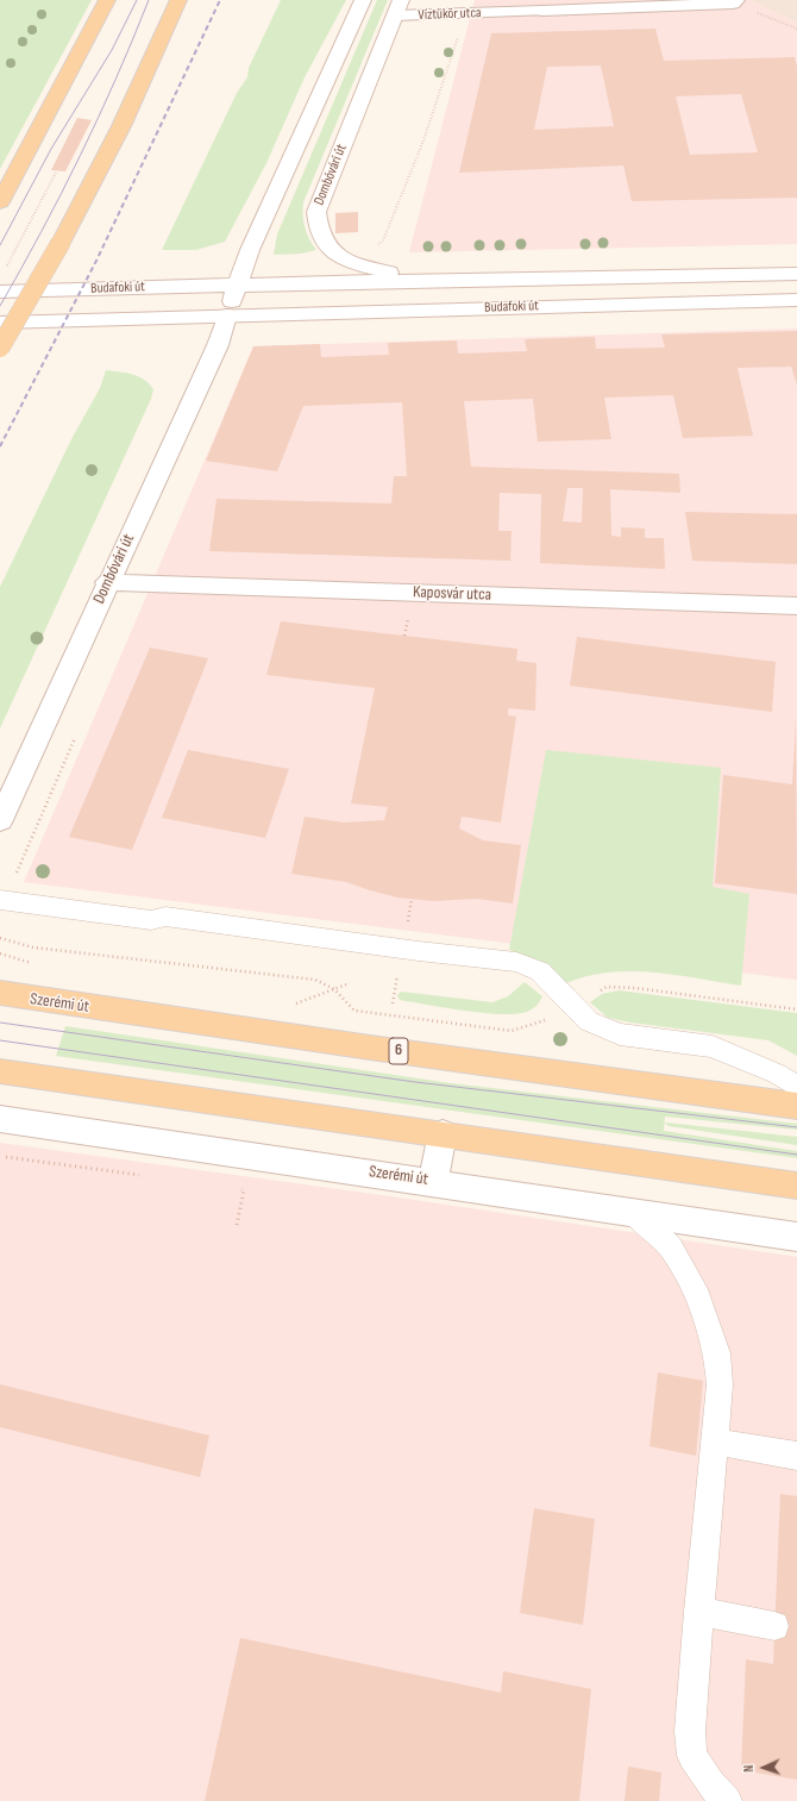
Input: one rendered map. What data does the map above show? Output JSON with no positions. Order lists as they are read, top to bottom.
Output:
{
  "streets": {
    "main road": [
      "Víztükör utca",
      "Dombóvári út",
      "Budafoki út",
      "Kaposvár utca",
      "Szerémi út",
      "6"
    ]
  },
  "crossings": [
    ["Víztükör utca", "Dombóvári út"],
    ["Dombóvári út", "Budafoki út"],
    ["Dombóvári út", "Kaposvár utca"]
  ],
  "north": "left"
}
